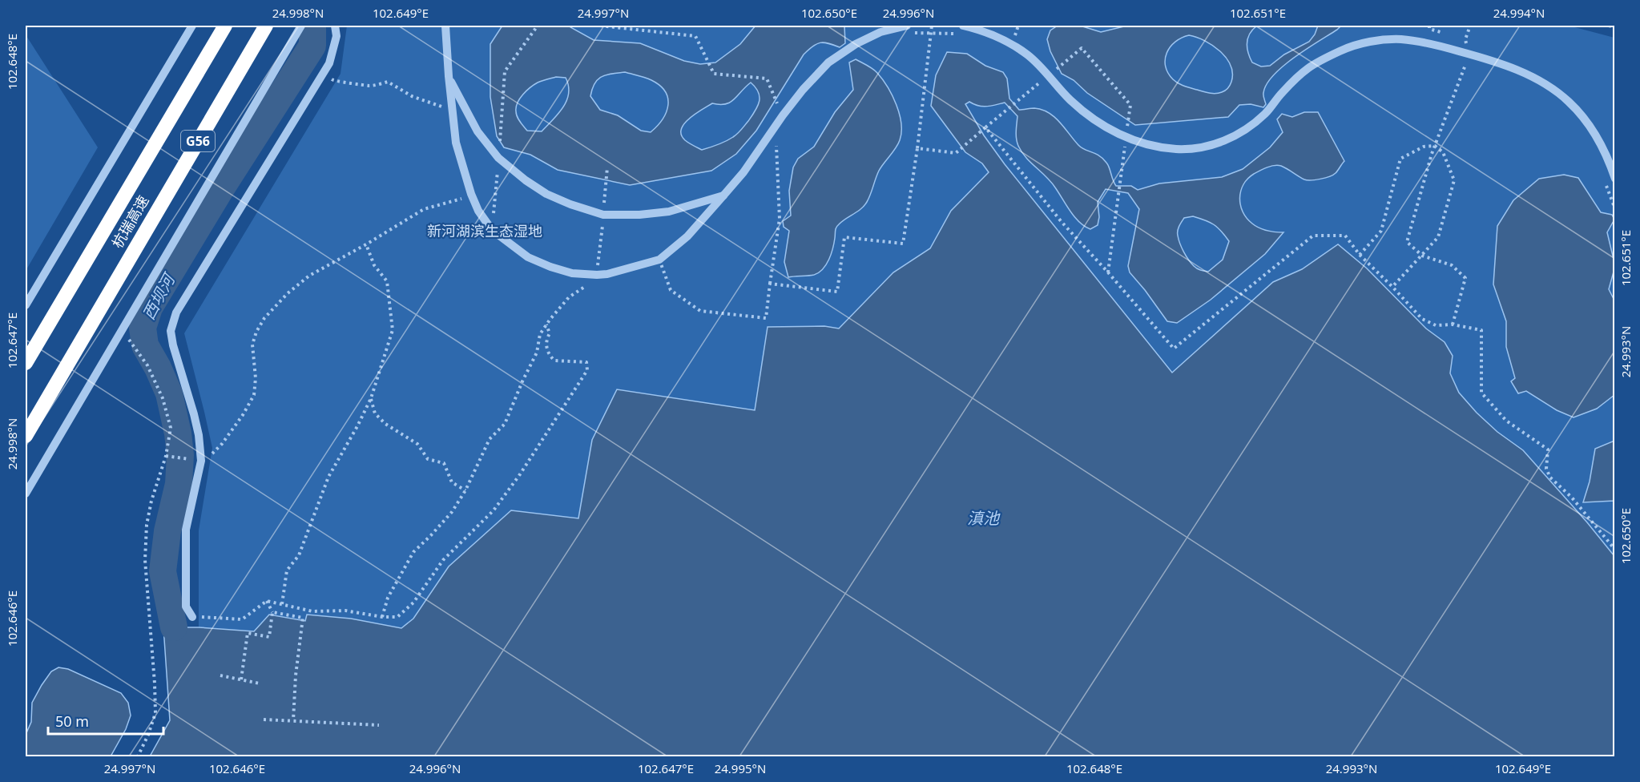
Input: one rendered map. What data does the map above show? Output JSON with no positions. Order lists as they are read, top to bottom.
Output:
{
  "streets": {
    "highway": ["G56", "杭瑞高速"]
  },
  "water": ["西坝河", "滇池"],
  "parks": ["新河湖滨生态湿地"],
  "scale_bar": "50 m",
  "coordinates": [
    "24.998°N",
    "102.649°E",
    "24.997°N",
    "102.650°E",
    "24.996°N",
    "102.651°E",
    "24.994°N",
    "102.648°E",
    "102.647°E",
    "24.993°N",
    "102.646°E",
    "24.995°N"
  ]
}
